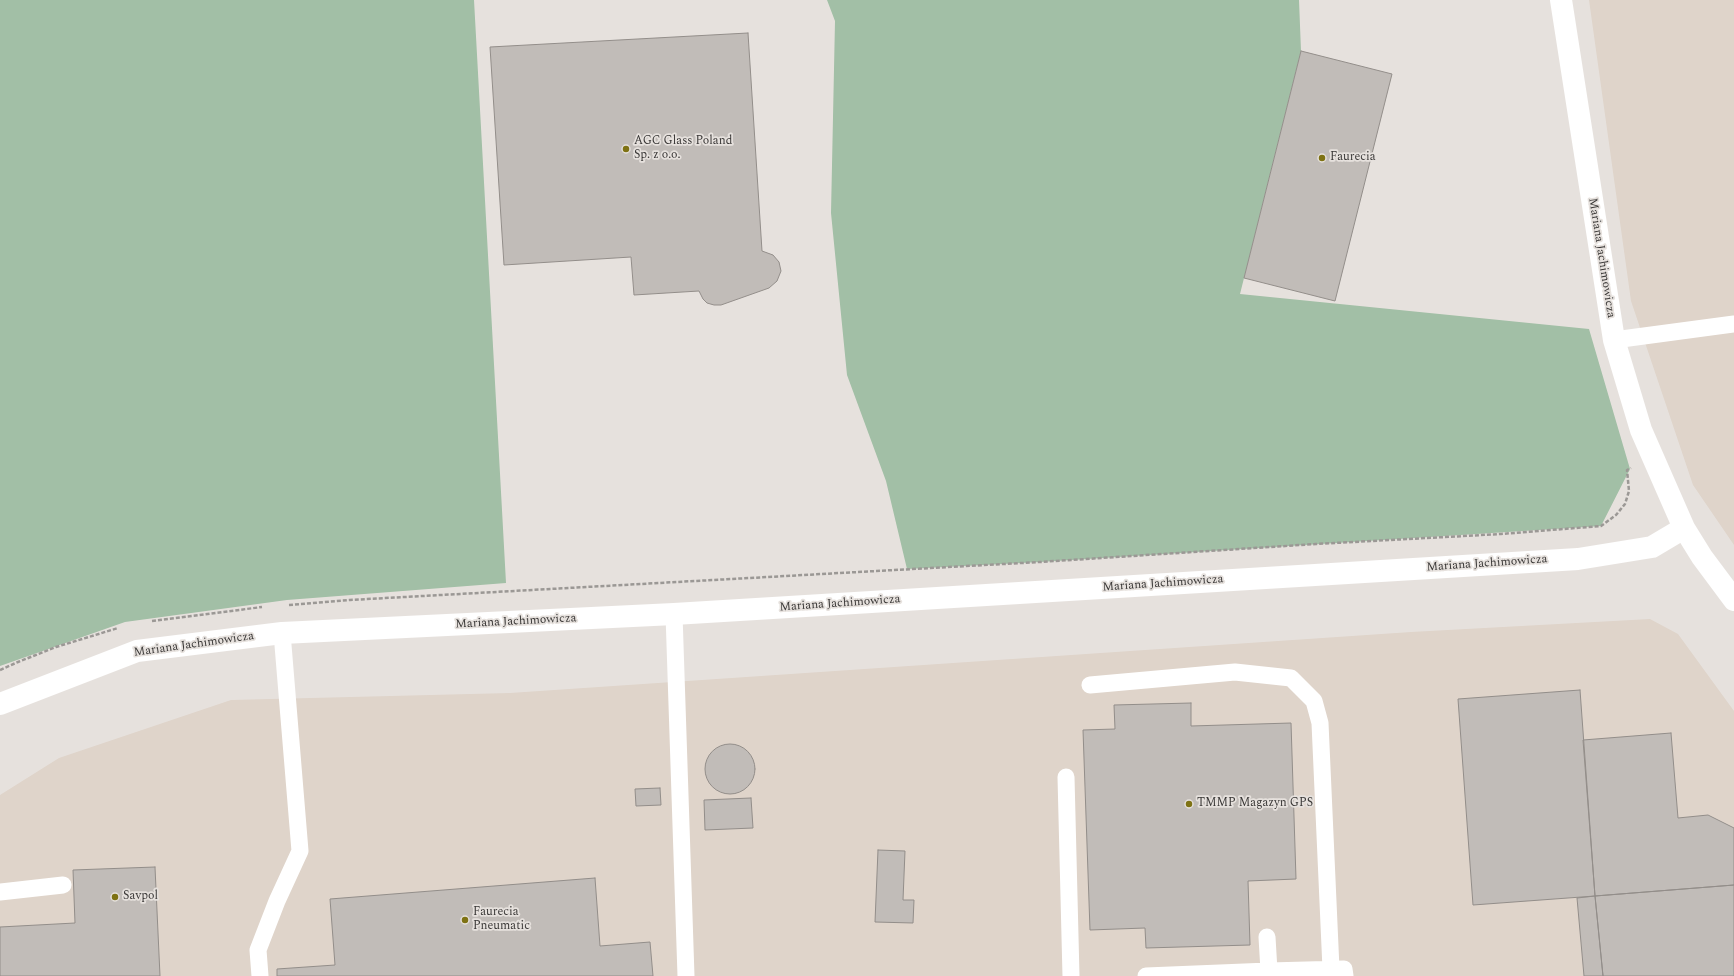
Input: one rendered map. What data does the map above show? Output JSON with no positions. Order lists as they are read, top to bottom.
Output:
{
  "streets": {
    "street": ["Mariana Jachimowicza"]
  },
  "places": [
    "AGC Glass Poland Sp. z o.o.",
    "Faurecia",
    "TMMP Magazyn GPS",
    "Savpol",
    "Faurecia Pneumatic"
  ]
}
